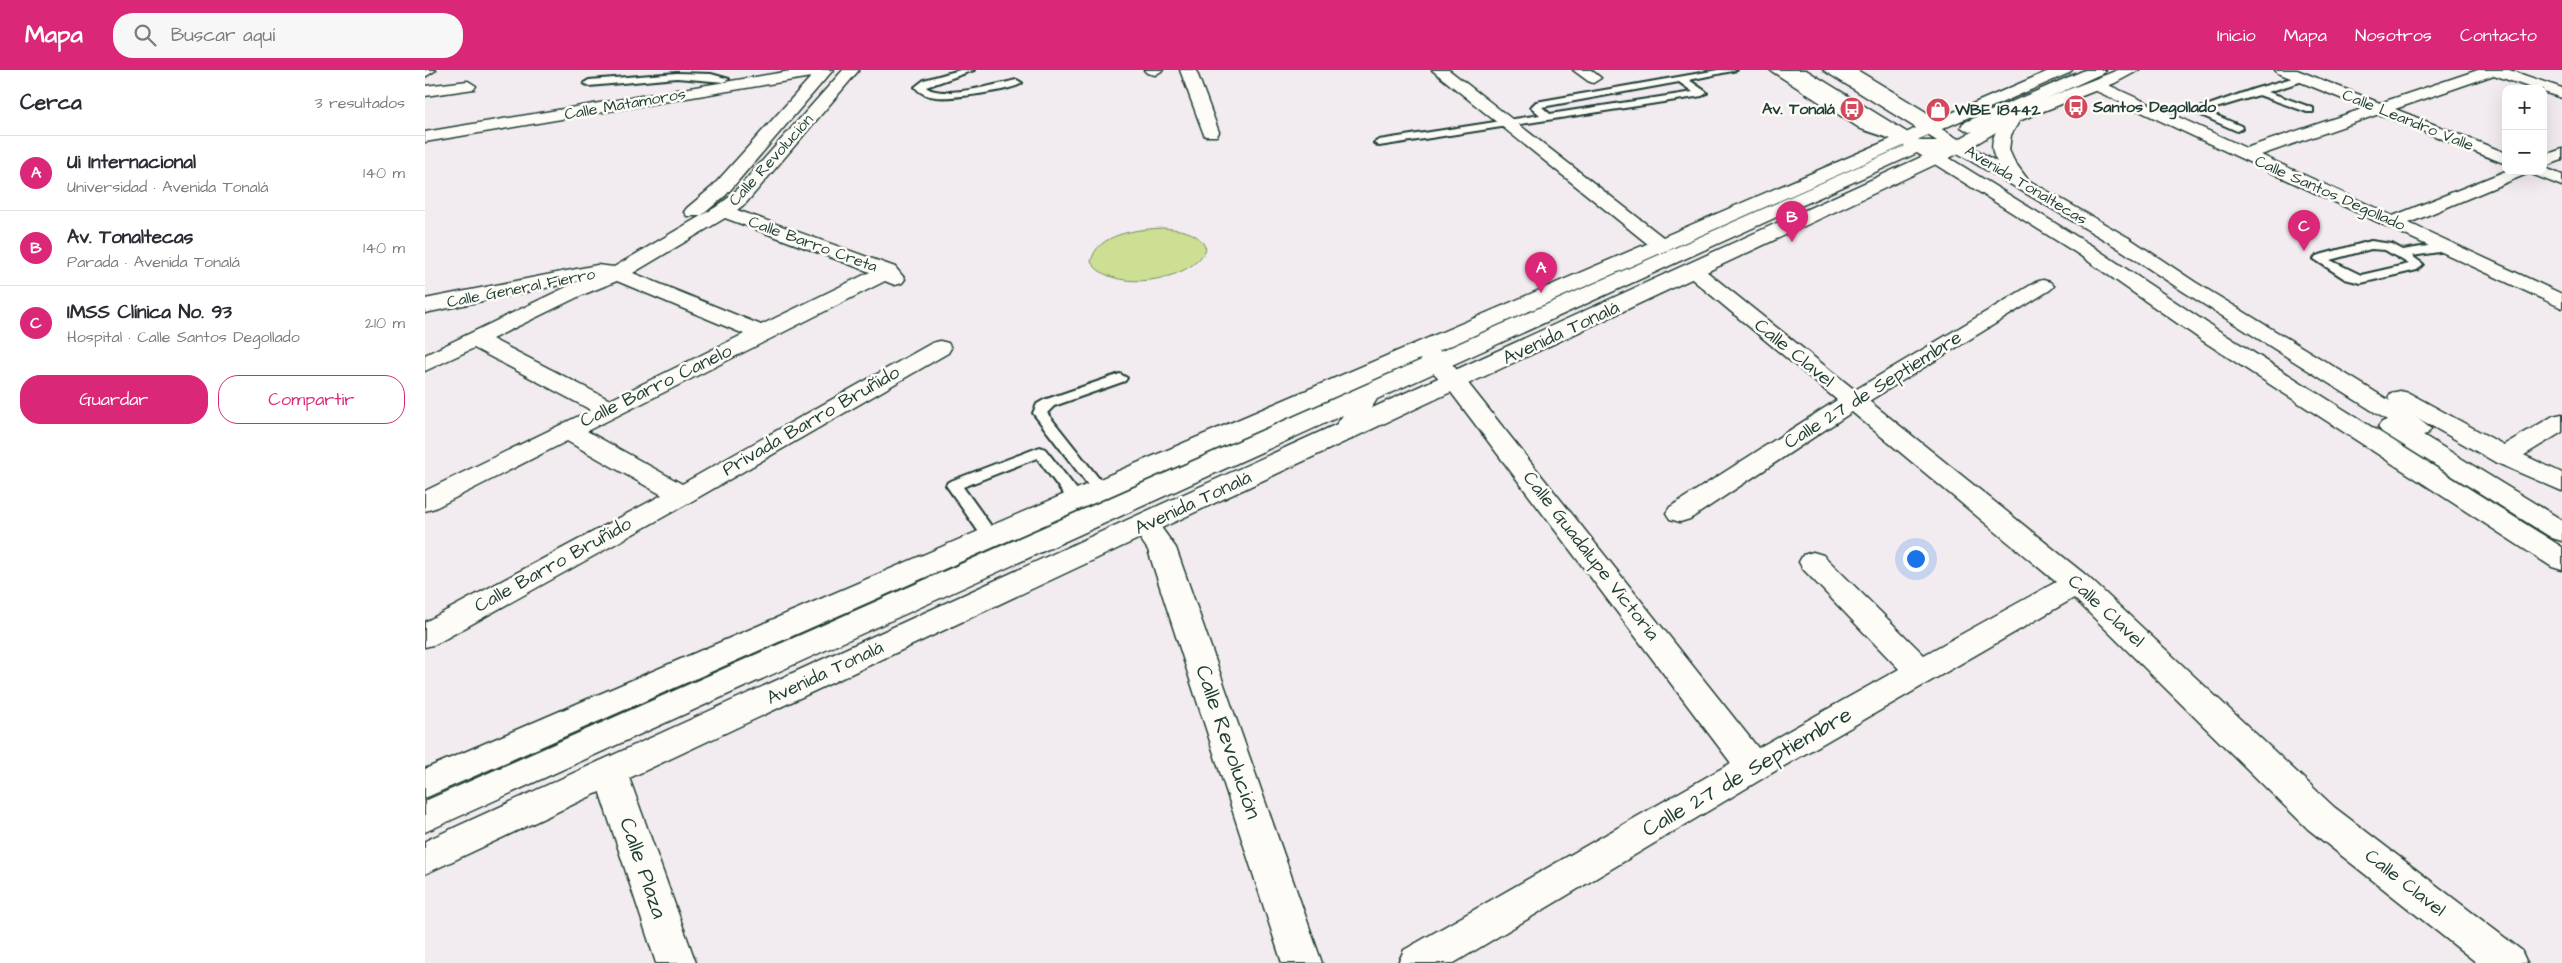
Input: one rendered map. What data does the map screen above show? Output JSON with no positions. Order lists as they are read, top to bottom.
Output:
{
  "streets": {
    "main road": [
      "Calle Matamoros",
      "Calle Leandro Valle",
      "Calle Revolución",
      "Avenida Tonaltecas",
      "Calle Santos Degollado",
      "Calle Barro Creta",
      "Calle General Fierro",
      "Avenida Tonalá",
      "Calle Clavel",
      "Calle Barro Canelo",
      "Calle 27 de Septiembre",
      "Privada Barro Bruñido",
      "Calle Guadalupe Victoria",
      "Calle Barro Bruñido",
      "Calle Plaza"
    ]
  },
  "crossings": [
    ["Calle Matamoros", "Calle Revolución"],
    ["Calle Revolución", "Calle Barro Creta"],
    ["Calle Revolución", "Calle General Fierro"],
    ["Calle Revolución", "Avenida Tonalá"],
    ["Avenida Tonaltecas", "Avenida Tonalá"],
    ["Calle Santos Degollado", "Avenida Tonalá"],
    ["Calle Barro Creta", "Calle Barro Canelo"],
    ["Avenida Tonalá", "Calle Clavel"],
    ["Avenida Tonalá", "Calle Guadalupe Victoria"],
    ["Avenida Tonalá", "Calle Plaza"],
    ["Calle Clavel", "Calle 27 de Septiembre"],
    ["Calle 27 de Septiembre", "Calle Guadalupe Victoria"],
    ["Privada Barro Bruñido", "Calle Barro Bruñido"]
  ],
  "places": {
    "bus stop": ["Santos Degollado", "Av. Tonalá"],
    "shop": ["WBE 18442"]
  },
  "page": {
    "header": "Mapa",
    "search": "Buscar aquí",
    "nav": [
      "Inicio",
      "Mapa",
      "Nosotros",
      "Contacto"
    ],
    "heading": ["Cerca", "3 resultados"],
    "map_buttons": ["+", "−"],
    "list": [
      {
        "mark": "A",
        "name": "Ui Internacional",
        "note": "Universidad · Avenida Tonalá",
        "value": "140 m"
      },
      {
        "mark": "B",
        "name": "Av. Tonaltecas",
        "note": "Parada · Avenida Tonalá",
        "value": "140 m"
      },
      {
        "mark": "C",
        "name": "IMSS Clínica No. 93",
        "note": "Hospital · Calle Santos Degollado",
        "value": "210 m"
      }
    ],
    "pins": ["B", "C", "A"],
    "buttons": ["Guardar", "Compartir"]
  }
}
